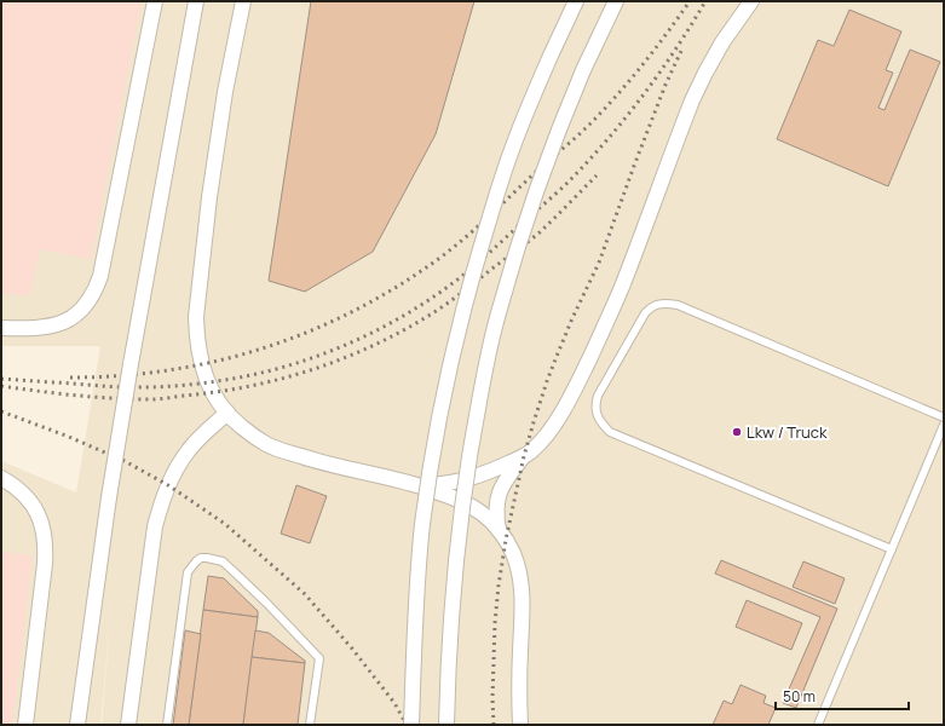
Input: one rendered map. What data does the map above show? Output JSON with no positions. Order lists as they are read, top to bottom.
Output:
{
  "places": ["Lkw / Truck"],
  "scale_bar": "50 m"
}
